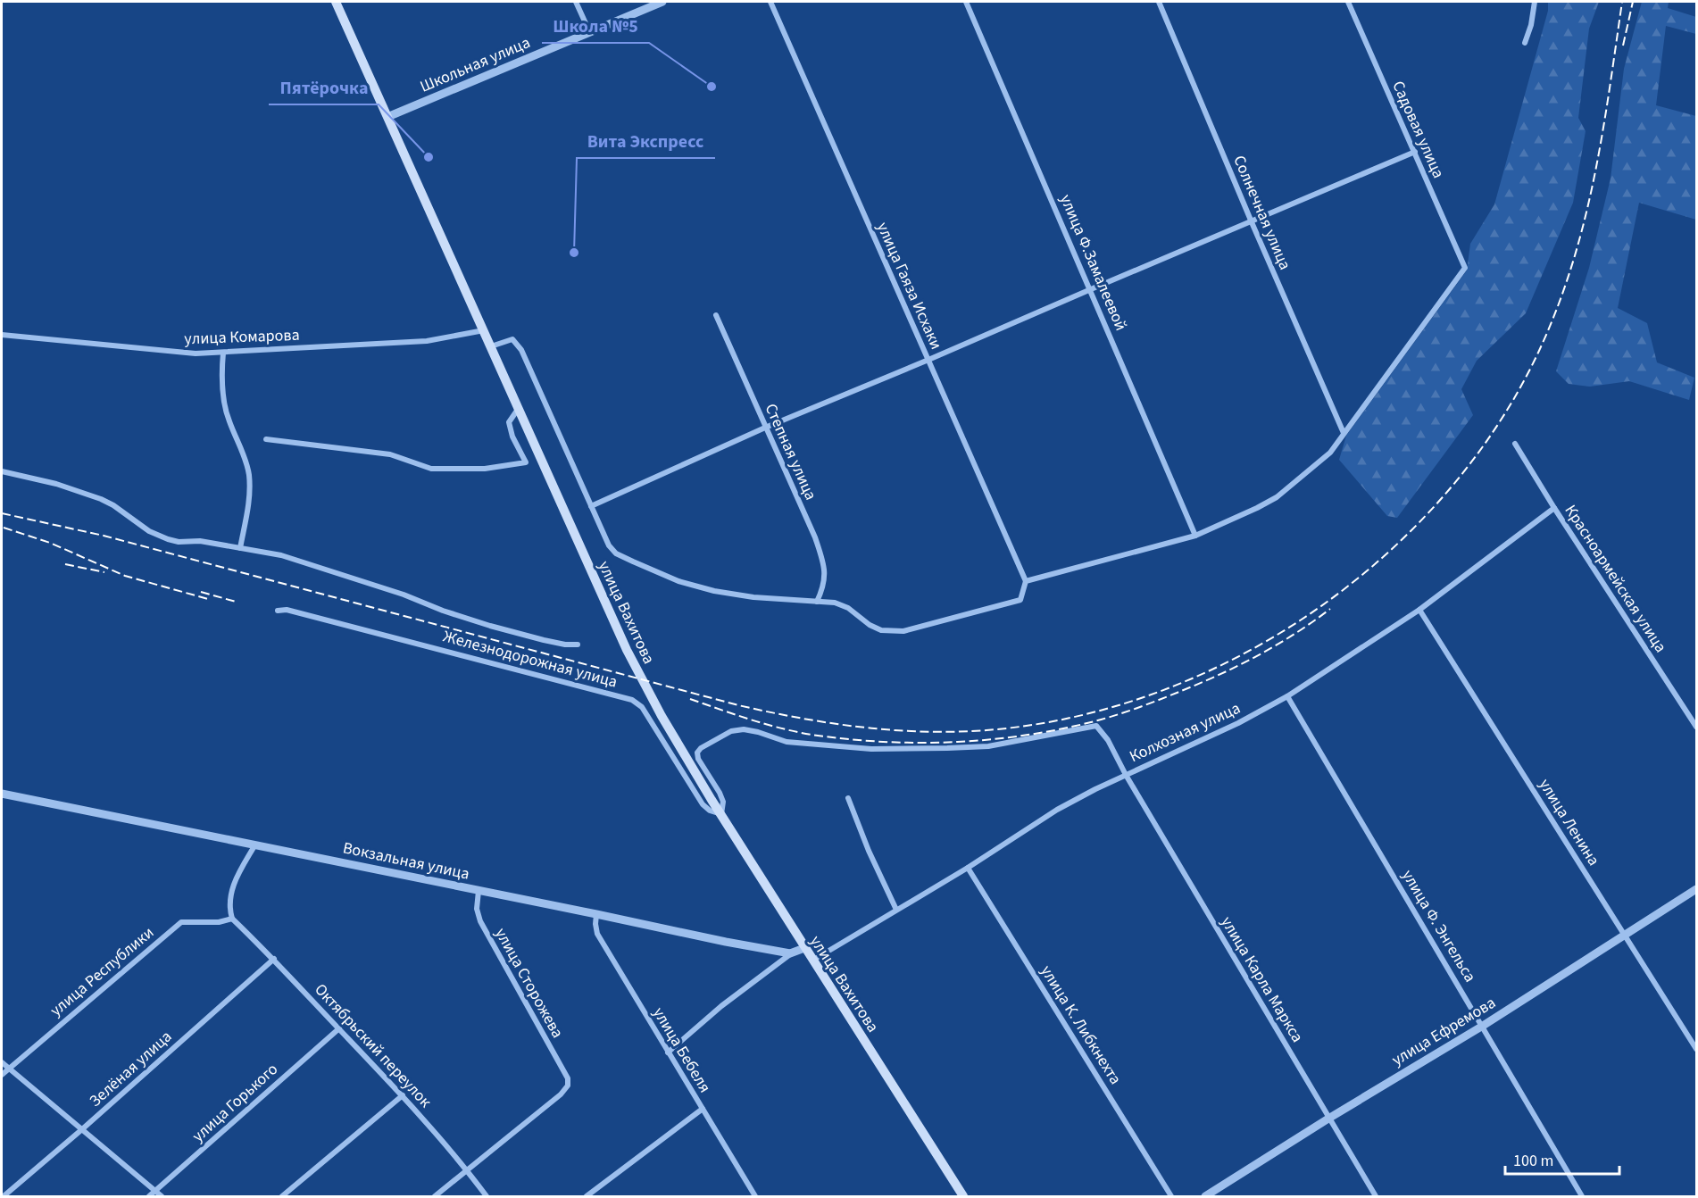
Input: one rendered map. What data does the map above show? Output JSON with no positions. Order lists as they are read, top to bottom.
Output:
{
  "streets": {
    "main road": ["улица Вахитова"],
    "street": [
      "Школьная улица",
      "Садовая улица",
      "Солнечная улица",
      "улица Ф.Замалеевой",
      "улица Гаяза Исхаки",
      "улица Комарова",
      "Степная улица",
      "Красноармейская улица",
      "Железнодорожная улица",
      "Колхозная улица",
      "улица Ленина",
      "Вокзальная улица",
      "улица Ф. Энгельса",
      "улица Республики",
      "улица Карла Маркса",
      "улица Сторожева",
      "улица К. Либкнехта",
      "улица Ефремова",
      "Октябрьский переулок",
      "улица Бебеля",
      "Зелёная улица",
      "улица Горького"
    ]
  },
  "crossings": [
    ["Школьная улица", "улица Вахитова"],
    ["Садовая улица", "Солнечная улица"],
    ["улица Комарова", "улица Вахитова"],
    ["Красноармейская улица", "Колхозная улица"],
    ["улица Вахитова", "Железнодорожная улица"],
    ["улица Вахитова", "Колхозная улица"],
    ["улица Вахитова", "улица Карла Маркса"],
    ["Железнодорожная улица", "улица Карла Маркса"],
    ["Колхозная улица", "улица Ленина"],
    ["Колхозная улица", "улица Ф. Энгельса"],
    ["Колхозная улица", "улица Карла Маркса"],
    ["Колхозная улица", "улица К. Либкнехта"],
    ["улица Ленина", "улица Ефремова"],
    ["Вокзальная улица", "улица Сторожева"],
    ["Вокзальная улица", "улица Бебеля"],
    ["улица Ф. Энгельса", "улица Ефремова"],
    ["улица Республики", "Октябрьский переулок"],
    ["улица Карла Маркса", "улица Ефремова"],
    ["улица Сторожева", "Октябрьский переулок"],
    ["Октябрьский переулок", "Зелёная улица"],
    ["Октябрьский переулок", "улица Горького"]
  ],
  "places": ["Школа №5", "Пятёрочка", "Вита Экспресс"],
  "scale_bar": "100 m"
}
